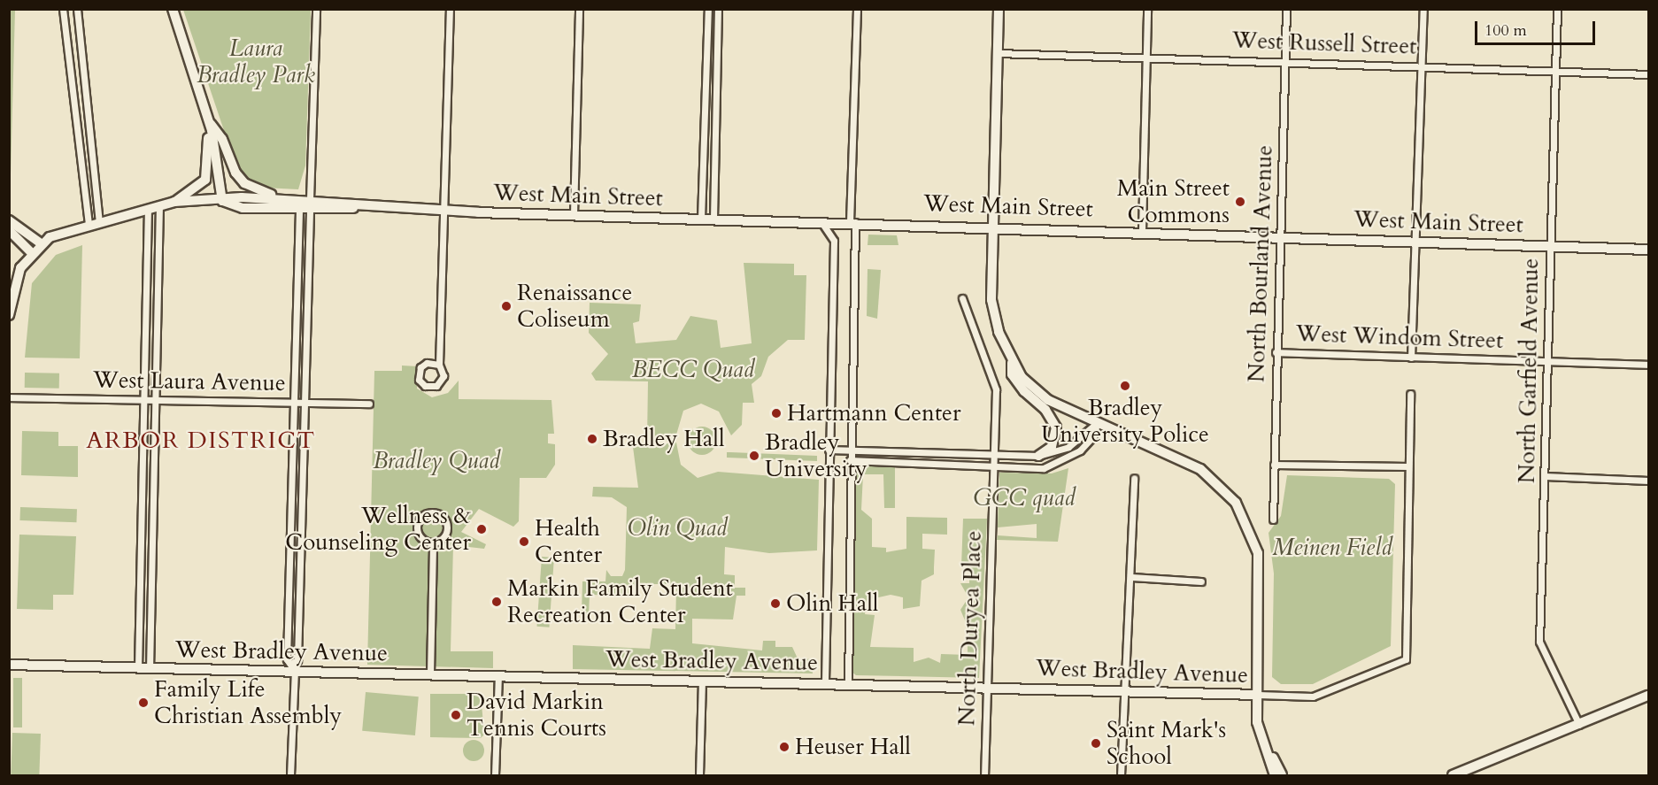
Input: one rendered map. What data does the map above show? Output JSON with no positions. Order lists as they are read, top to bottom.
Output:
{
  "streets": {
    "main road": ["West Main Street", "West Bradley Avenue"],
    "street": [
      "West Russell Street",
      "North Bourland Avenue",
      "West Windom Street",
      "North Garfield Avenue",
      "West Laura Avenue",
      "North Duryea Place"
    ]
  },
  "crossings": [
    ["West Russell Street", "North Bourland Avenue"],
    ["West Russell Street", "North Garfield Avenue"],
    ["West Main Street", "North Bourland Avenue"],
    ["West Main Street", "North Garfield Avenue"],
    ["North Bourland Avenue", "West Windom Street"],
    ["West Windom Street", "North Garfield Avenue"],
    ["North Duryea Place", "West Bradley Avenue"]
  ],
  "districts": ["ARBOR DISTRICT"],
  "parks": [
    "Laura Bradley Park",
    "BECC Quad",
    "Bradley Quad",
    "GCC quad",
    "Olin Quad",
    "Meinen Field"
  ],
  "places": [
    "Main Street Commons",
    "Renaissance Coliseum",
    "Bradley University Police",
    "Hartmann Center",
    "Bradley Hall",
    "Bradley University",
    "Wellness & Counseling Center",
    "Health Center",
    "Markin Family Student Recreation Center",
    "Olin Hall",
    "Family Life Christian Assembly",
    "David Markin Tennis Courts",
    "Saint Mark's School",
    "Heuser Hall"
  ],
  "scale_bar": "100 m"
}
